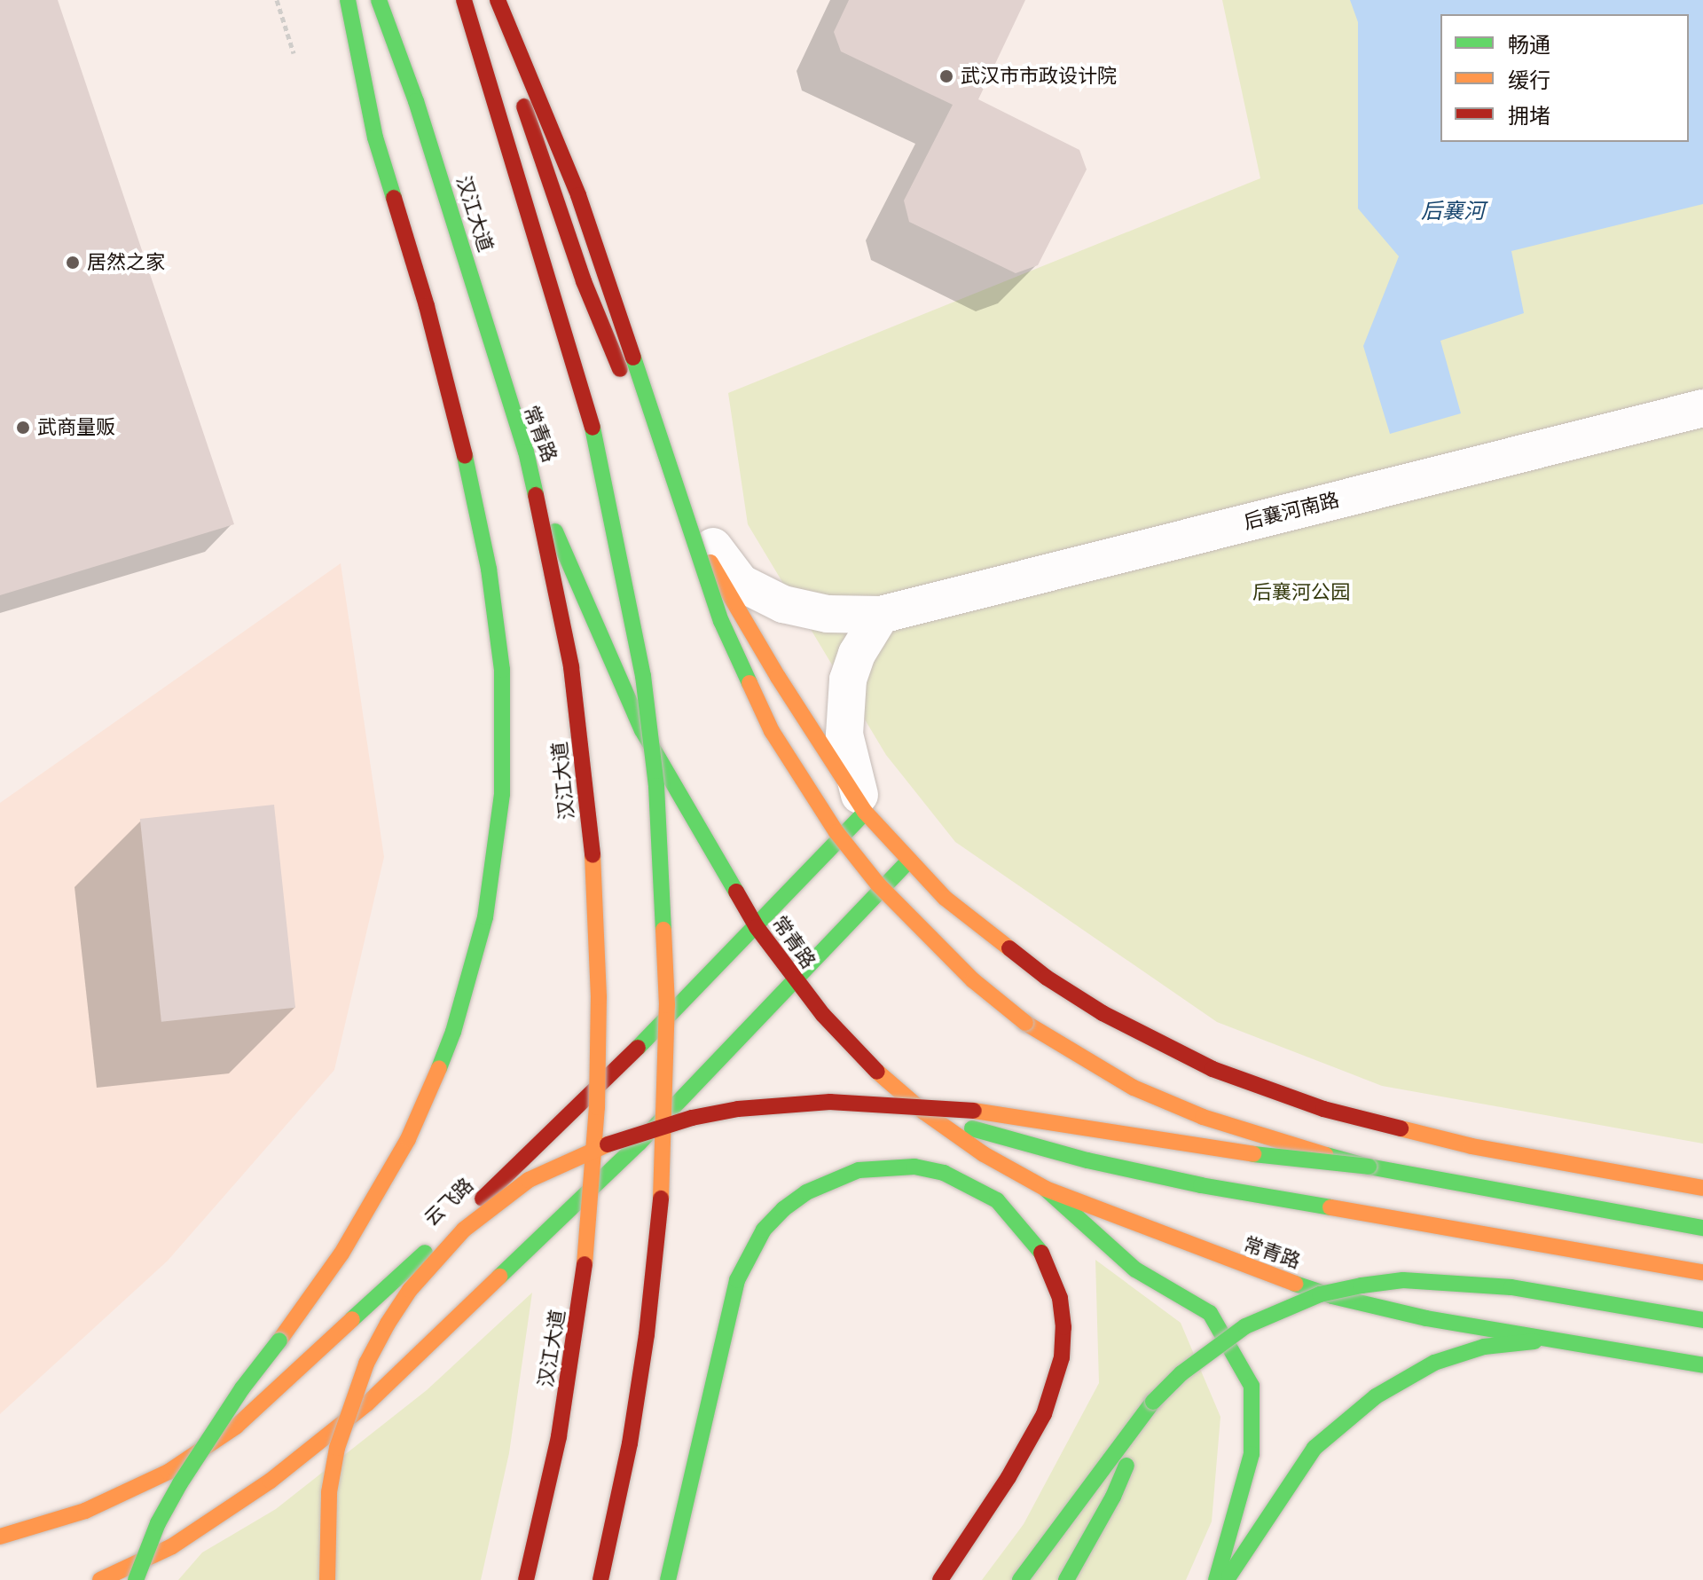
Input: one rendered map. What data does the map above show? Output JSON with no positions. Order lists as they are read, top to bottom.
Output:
{
  "streets": {
    "main road": ["汉江大道", "常青路", "云飞路"],
    "street": ["后襄河南路"]
  },
  "crossings": [
    ["常青路", "云飞路"]
  ],
  "water": ["后襄河"],
  "parks": ["后襄河公园"],
  "places": ["武汉市市政设计院", "居然之家", "武商量贩"],
  "legend": ["畅通", "缓行", "拥堵"]
}
